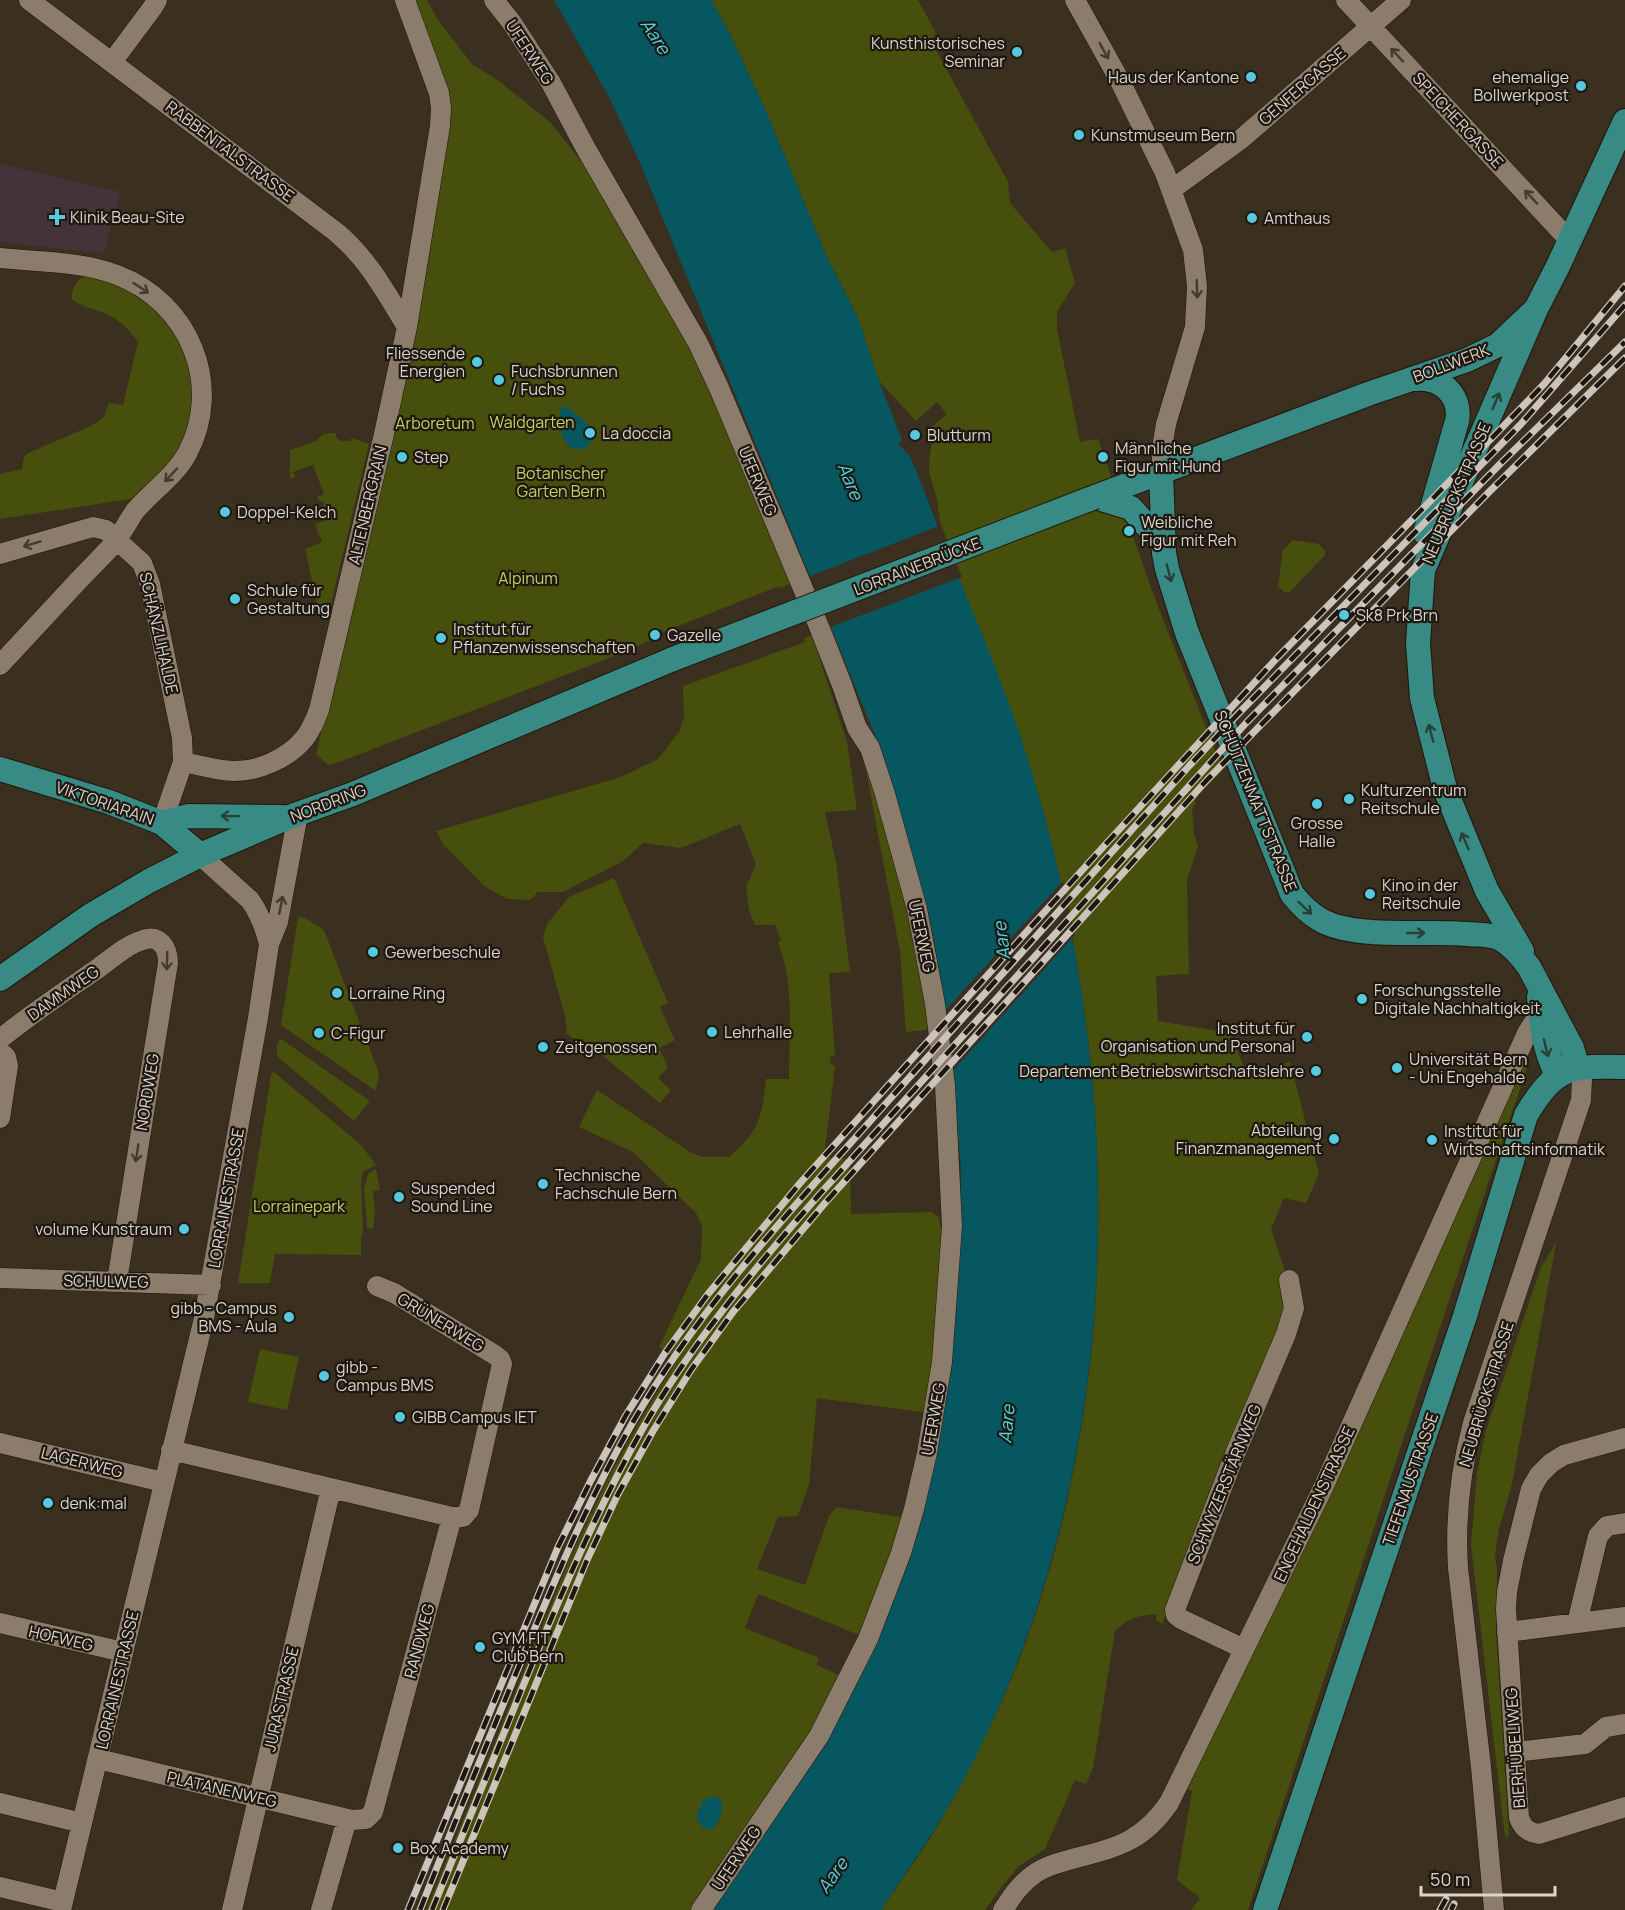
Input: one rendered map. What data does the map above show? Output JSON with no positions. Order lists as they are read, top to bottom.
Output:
{
  "streets": {
    "main road": [
      "BOLLWERK",
      "NEUBRÜCKSTRASSE",
      "LORRAINEBRÜCKE",
      "SCHÜTZENMATTSTRASSE",
      "VIKTORIARAIN",
      "NORDRING",
      "TIEFENAUSTRASSE"
    ],
    "street": [
      "UFERWEG",
      "GENFERGASSE",
      "SPEICHERGASSE",
      "RABBENTALSTRASSE",
      "ALTENBERGRAIN",
      "SCHÄNZLIHALDE",
      "DAMMWEG",
      "NORDWEG",
      "LORRAINESTRASSE",
      "SCHULWEG",
      "GRÜNERWEG",
      "LAGERWEG",
      "SCHWYZERSTÄRNWEG",
      "ENGEHALDENSTRASSE",
      "HOFWEG",
      "RANDWEG",
      "JURASTRASSE",
      "BIERHÜBELIWEG",
      "PLATANENWEG"
    ]
  },
  "crossings": [
    ["GENFERGASSE", "SPEICHERGASSE"],
    ["SPEICHERGASSE", "BOLLWERK"],
    ["RABBENTALSTRASSE", "ALTENBERGRAIN"],
    ["BOLLWERK", "NEUBRÜCKSTRASSE"],
    ["BOLLWERK", "LORRAINEBRÜCKE"],
    ["BOLLWERK", "SCHÜTZENMATTSTRASSE"],
    ["NEUBRÜCKSTRASSE", "SCHÜTZENMATTSTRASSE"],
    ["NEUBRÜCKSTRASSE", "TIEFENAUSTRASSE"],
    ["ALTENBERGRAIN", "SCHÄNZLIHALDE"],
    ["LORRAINEBRÜCKE", "SCHÜTZENMATTSTRASSE"],
    ["LORRAINEBRÜCKE", "NORDRING"],
    ["SCHÄNZLIHALDE", "VIKTORIARAIN"],
    ["SCHÜTZENMATTSTRASSE", "TIEFENAUSTRASSE"],
    ["SCHÜTZENMATTSTRASSE", "ENGEHALDENSTRASSE"],
    ["VIKTORIARAIN", "NORDRING"],
    ["VIKTORIARAIN", "LORRAINESTRASSE"],
    ["NORDRING", "LORRAINESTRASSE"],
    ["DAMMWEG", "NORDWEG"],
    ["NORDWEG", "SCHULWEG"],
    ["LORRAINESTRASSE", "SCHULWEG"],
    ["LORRAINESTRASSE", "LAGERWEG"],
    ["LORRAINESTRASSE", "HOFWEG"],
    ["LORRAINESTRASSE", "PLATANENWEG"],
    ["GRÜNERWEG", "RANDWEG"],
    ["SCHWYZERSTÄRNWEG", "ENGEHALDENSTRASSE"],
    ["RANDWEG", "PLATANENWEG"],
    ["JURASTRASSE", "PLATANENWEG"]
  ],
  "one_way": [
    "SPEICHERGASSE",
    "NEUBRÜCKSTRASSE",
    "SCHÜTZENMATTSTRASSE",
    "NORDWEG"
  ],
  "water": ["Aare"],
  "parks": [
    "Waldgarten",
    "Arboretum",
    "Botanischer Garten Bern",
    "Alpinum",
    "Lorrainepark"
  ],
  "places": {
    "other": [
      "Kunsthistorisches Seminar",
      "Haus der Kantone",
      "ehemalige Bollwerkpost",
      "Kunstmuseum Bern",
      "Amthaus",
      "Fliessende Energien",
      "Fuchsbrunnen / Fuchs",
      "La doccia",
      "Blutturm",
      "Step",
      "Männliche Figur mit Hund",
      "Doppel-Kelch",
      "Weibliche Figur mit Reh",
      "Schule für Gestaltung",
      "Sk8 Prk Brn",
      "Gazelle",
      "Institut für Pflanzenwissenschaften",
      "Kulturzentrum Reitschule",
      "Grosse Halle",
      "Kino in der Reitschule",
      "Gewerbeschule",
      "Lorraine Ring",
      "Forschungsstelle Digitale Nachhaltigkeit",
      "Lehrhalle",
      "C-Figur",
      "Institut für Organisation und Personal",
      "Zeitgenossen",
      "Universität Bern - Uni Engehalde",
      "Departement Betriebswirtschaftslehre",
      "Abteilung Finanzmanagement",
      "Institut für Wirtschaftsinformatik",
      "Technische Fachschule Bern",
      "Suspended Sound Line",
      "volume Kunstraum",
      "gibb - Campus BMS - Aula",
      "gibb - Campus BMS",
      "GIBB Campus IET",
      "denk:mal",
      "GYM FIT Club Bern",
      "Box Academy"
    ],
    "health": ["Klinik Beau-Site"]
  },
  "scale_bar": "50 m"
}
